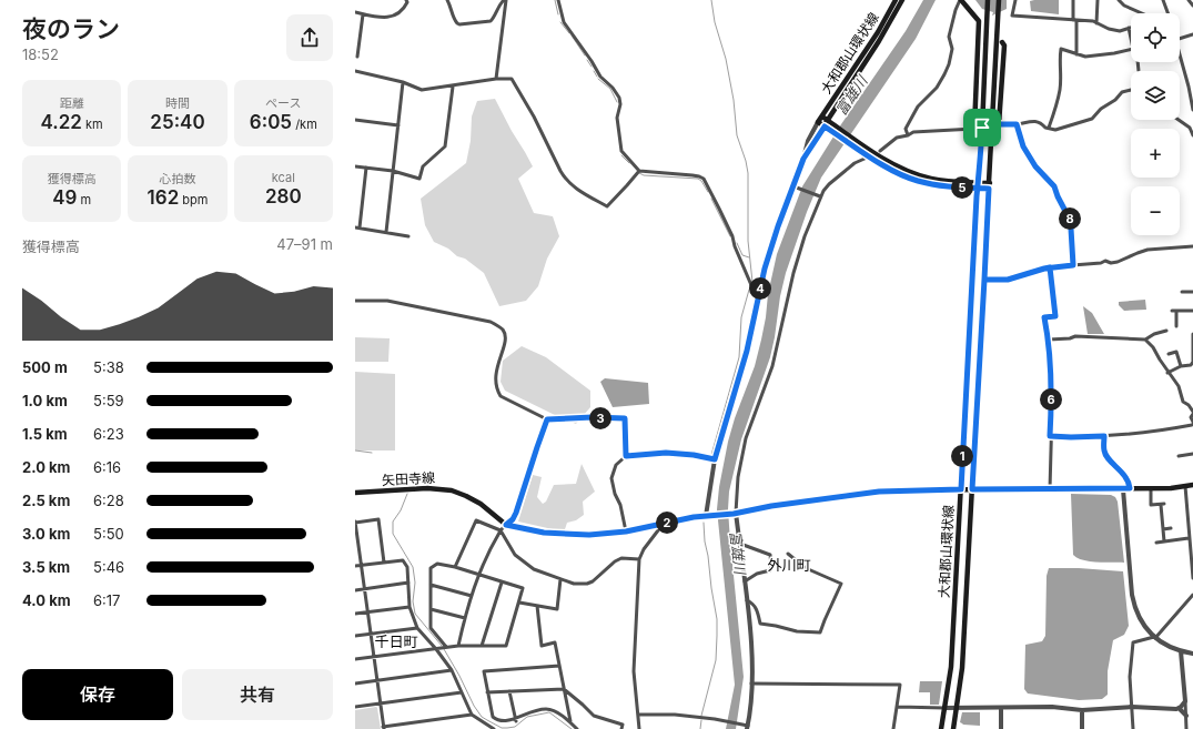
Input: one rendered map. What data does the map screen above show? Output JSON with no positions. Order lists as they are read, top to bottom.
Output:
{
  "streets": {
    "main road": ["大和郡山環状線", "矢田寺線"]
  },
  "crossings": [
    ["大和郡山環状線", "矢田寺線"]
  ],
  "districts": ["外川町", "千日町"],
  "water": ["富雄川"],
  "page": {
    "heading": ["夜のラン", "18:52"],
    "map_buttons": ["+", "−"],
    "stats": [
      ["距離", "4.22 km"],
      ["時間", "25:40"],
      ["ペース", "6:05 /km"],
      ["獲得標高", "49 m"],
      ["心拍数", "162 bpm"],
      ["kcal", "280"]
    ],
    "pins": [
      "5",
      "8",
      "4",
      "6",
      "3",
      "1",
      "2"
    ],
    "chart": ["獲得標高", "47–91 m"],
    "list": [
      {
        "name": "500 m",
        "note": "5:38"
      },
      {
        "name": "1.0 km",
        "note": "5:59"
      },
      {
        "name": "1.5 km",
        "note": "6:23"
      },
      {
        "name": "2.0 km",
        "note": "6:16"
      },
      {
        "name": "2.5 km",
        "note": "6:28"
      },
      {
        "name": "3.0 km",
        "note": "5:50"
      },
      {
        "name": "3.5 km",
        "note": "5:46"
      },
      {
        "name": "4.0 km",
        "note": "6:17"
      }
    ],
    "buttons": ["保存", "共有"]
  }
}
